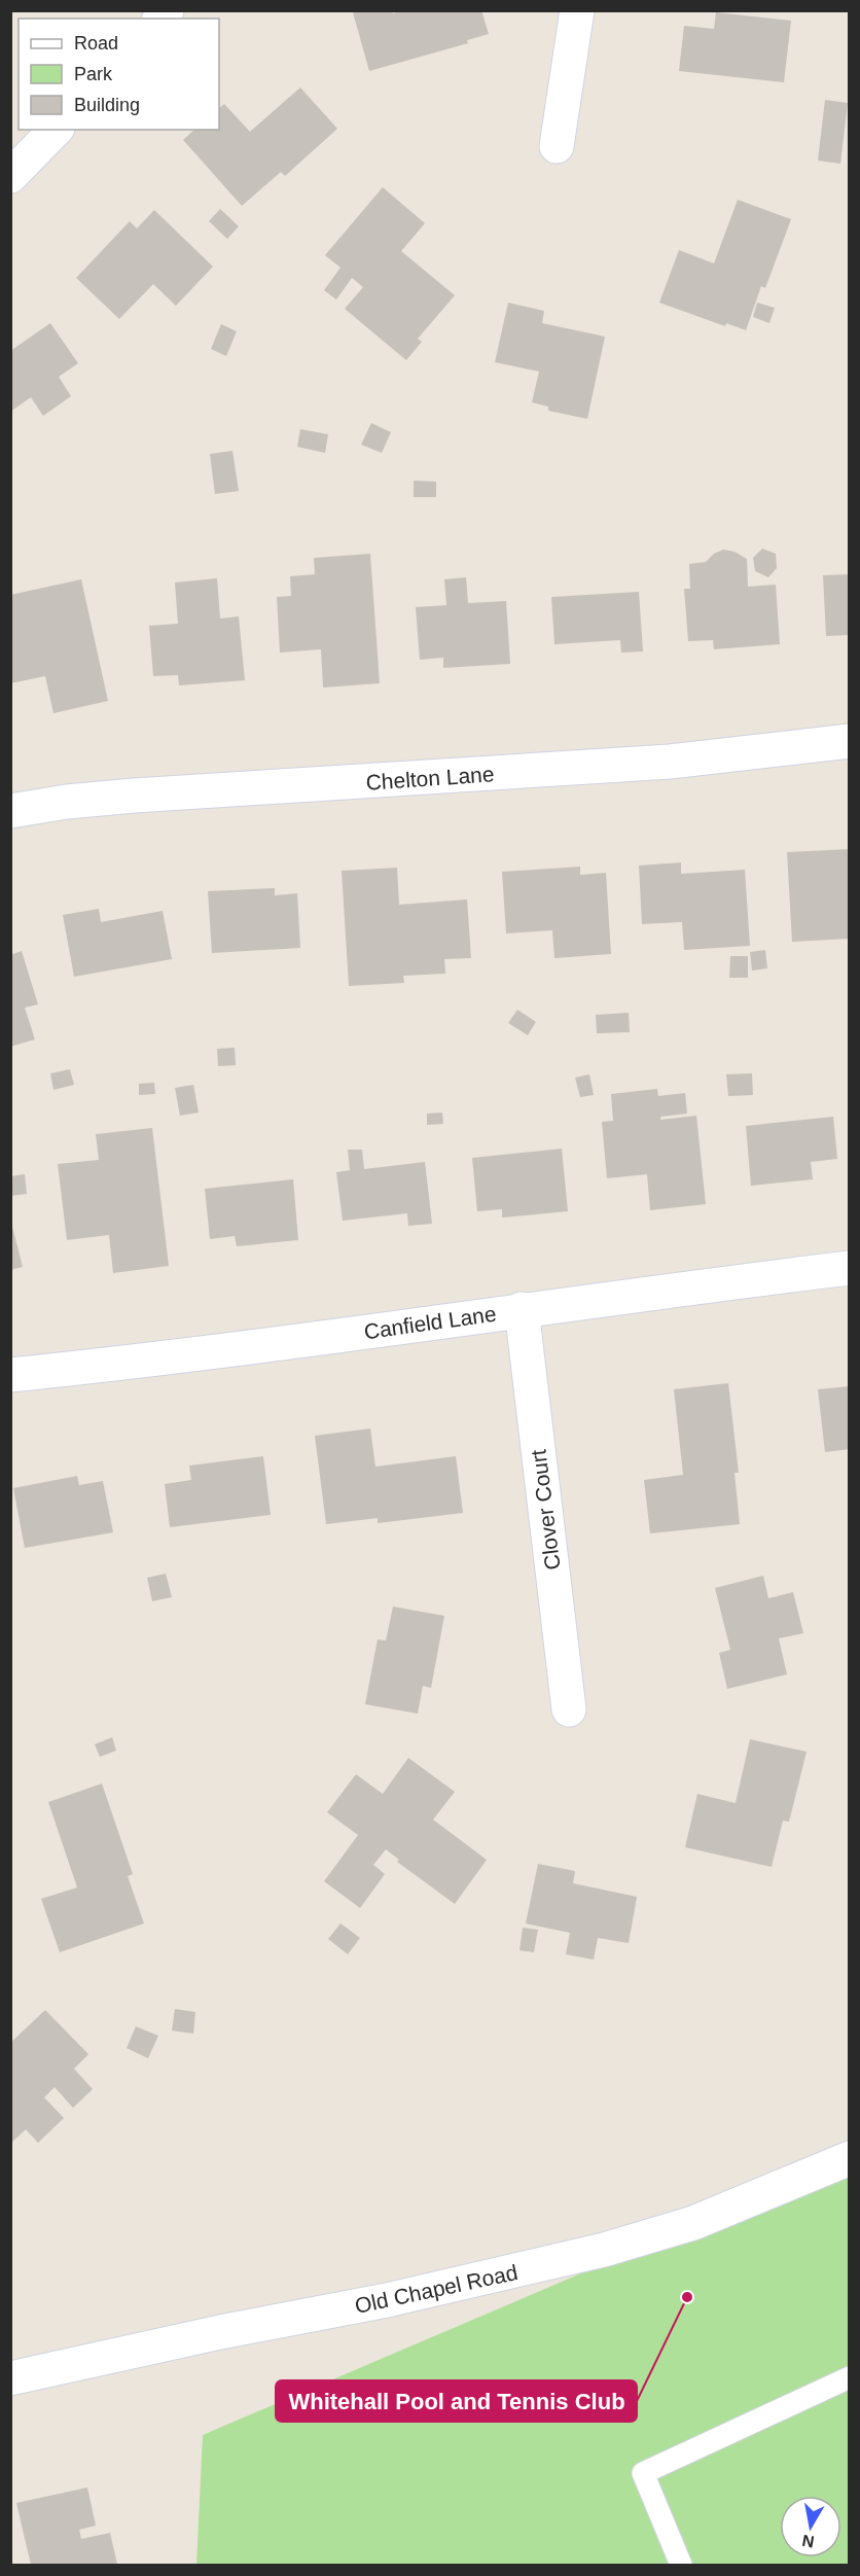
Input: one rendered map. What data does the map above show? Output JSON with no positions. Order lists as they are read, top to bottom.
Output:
{
  "streets": {
    "street": [
      "Chelton Lane",
      "Canfield Lane",
      "Clover Court",
      "Old Chapel Road"
    ]
  },
  "crossings": [
    ["Canfield Lane", "Clover Court"]
  ],
  "places": ["Whitehall Pool and Tennis Club"],
  "legend": ["Road", "Park", "Building"],
  "north": "bottom"
}
